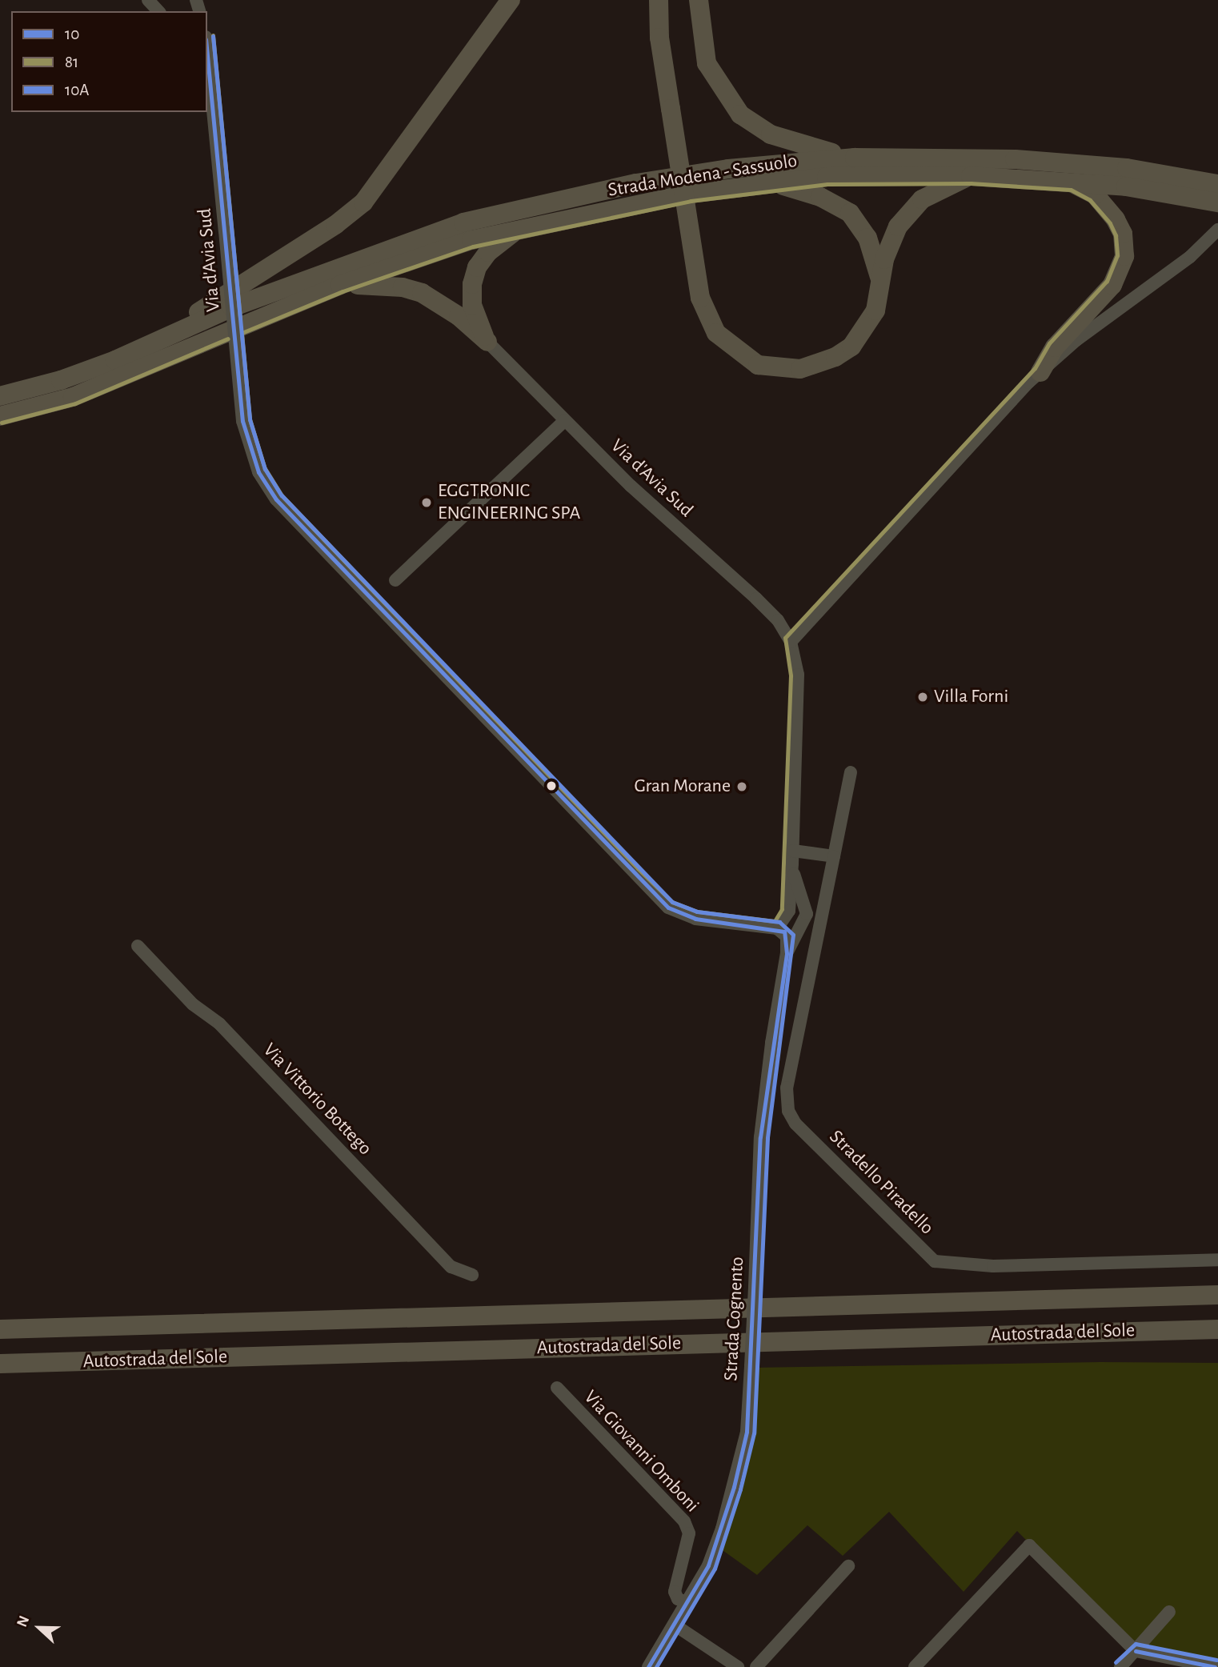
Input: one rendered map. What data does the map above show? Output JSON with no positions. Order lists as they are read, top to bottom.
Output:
{
  "streets": {
    "highway": ["Strada Modena - Sassuolo", "Autostrada del Sole"],
    "street": [
      "Via d'Avia Sud",
      "Via Vittorio Bottego",
      "Stradello Piradello",
      "Strada Cognento",
      "Via Giovanni Omboni"
    ]
  },
  "crossings": [
    ["Via d'Avia Sud", "Strada Cognento"],
    ["Strada Cognento", "Via Giovanni Omboni"]
  ],
  "places": ["EGGTRONIC ENGINEERING SPA", "Villa Forni", "Gran Morane"],
  "lines": ["transit line 81", "transit line 10A", "transit line 10"],
  "legend": ["10", "81", "10A"],
  "north": "left"
}
